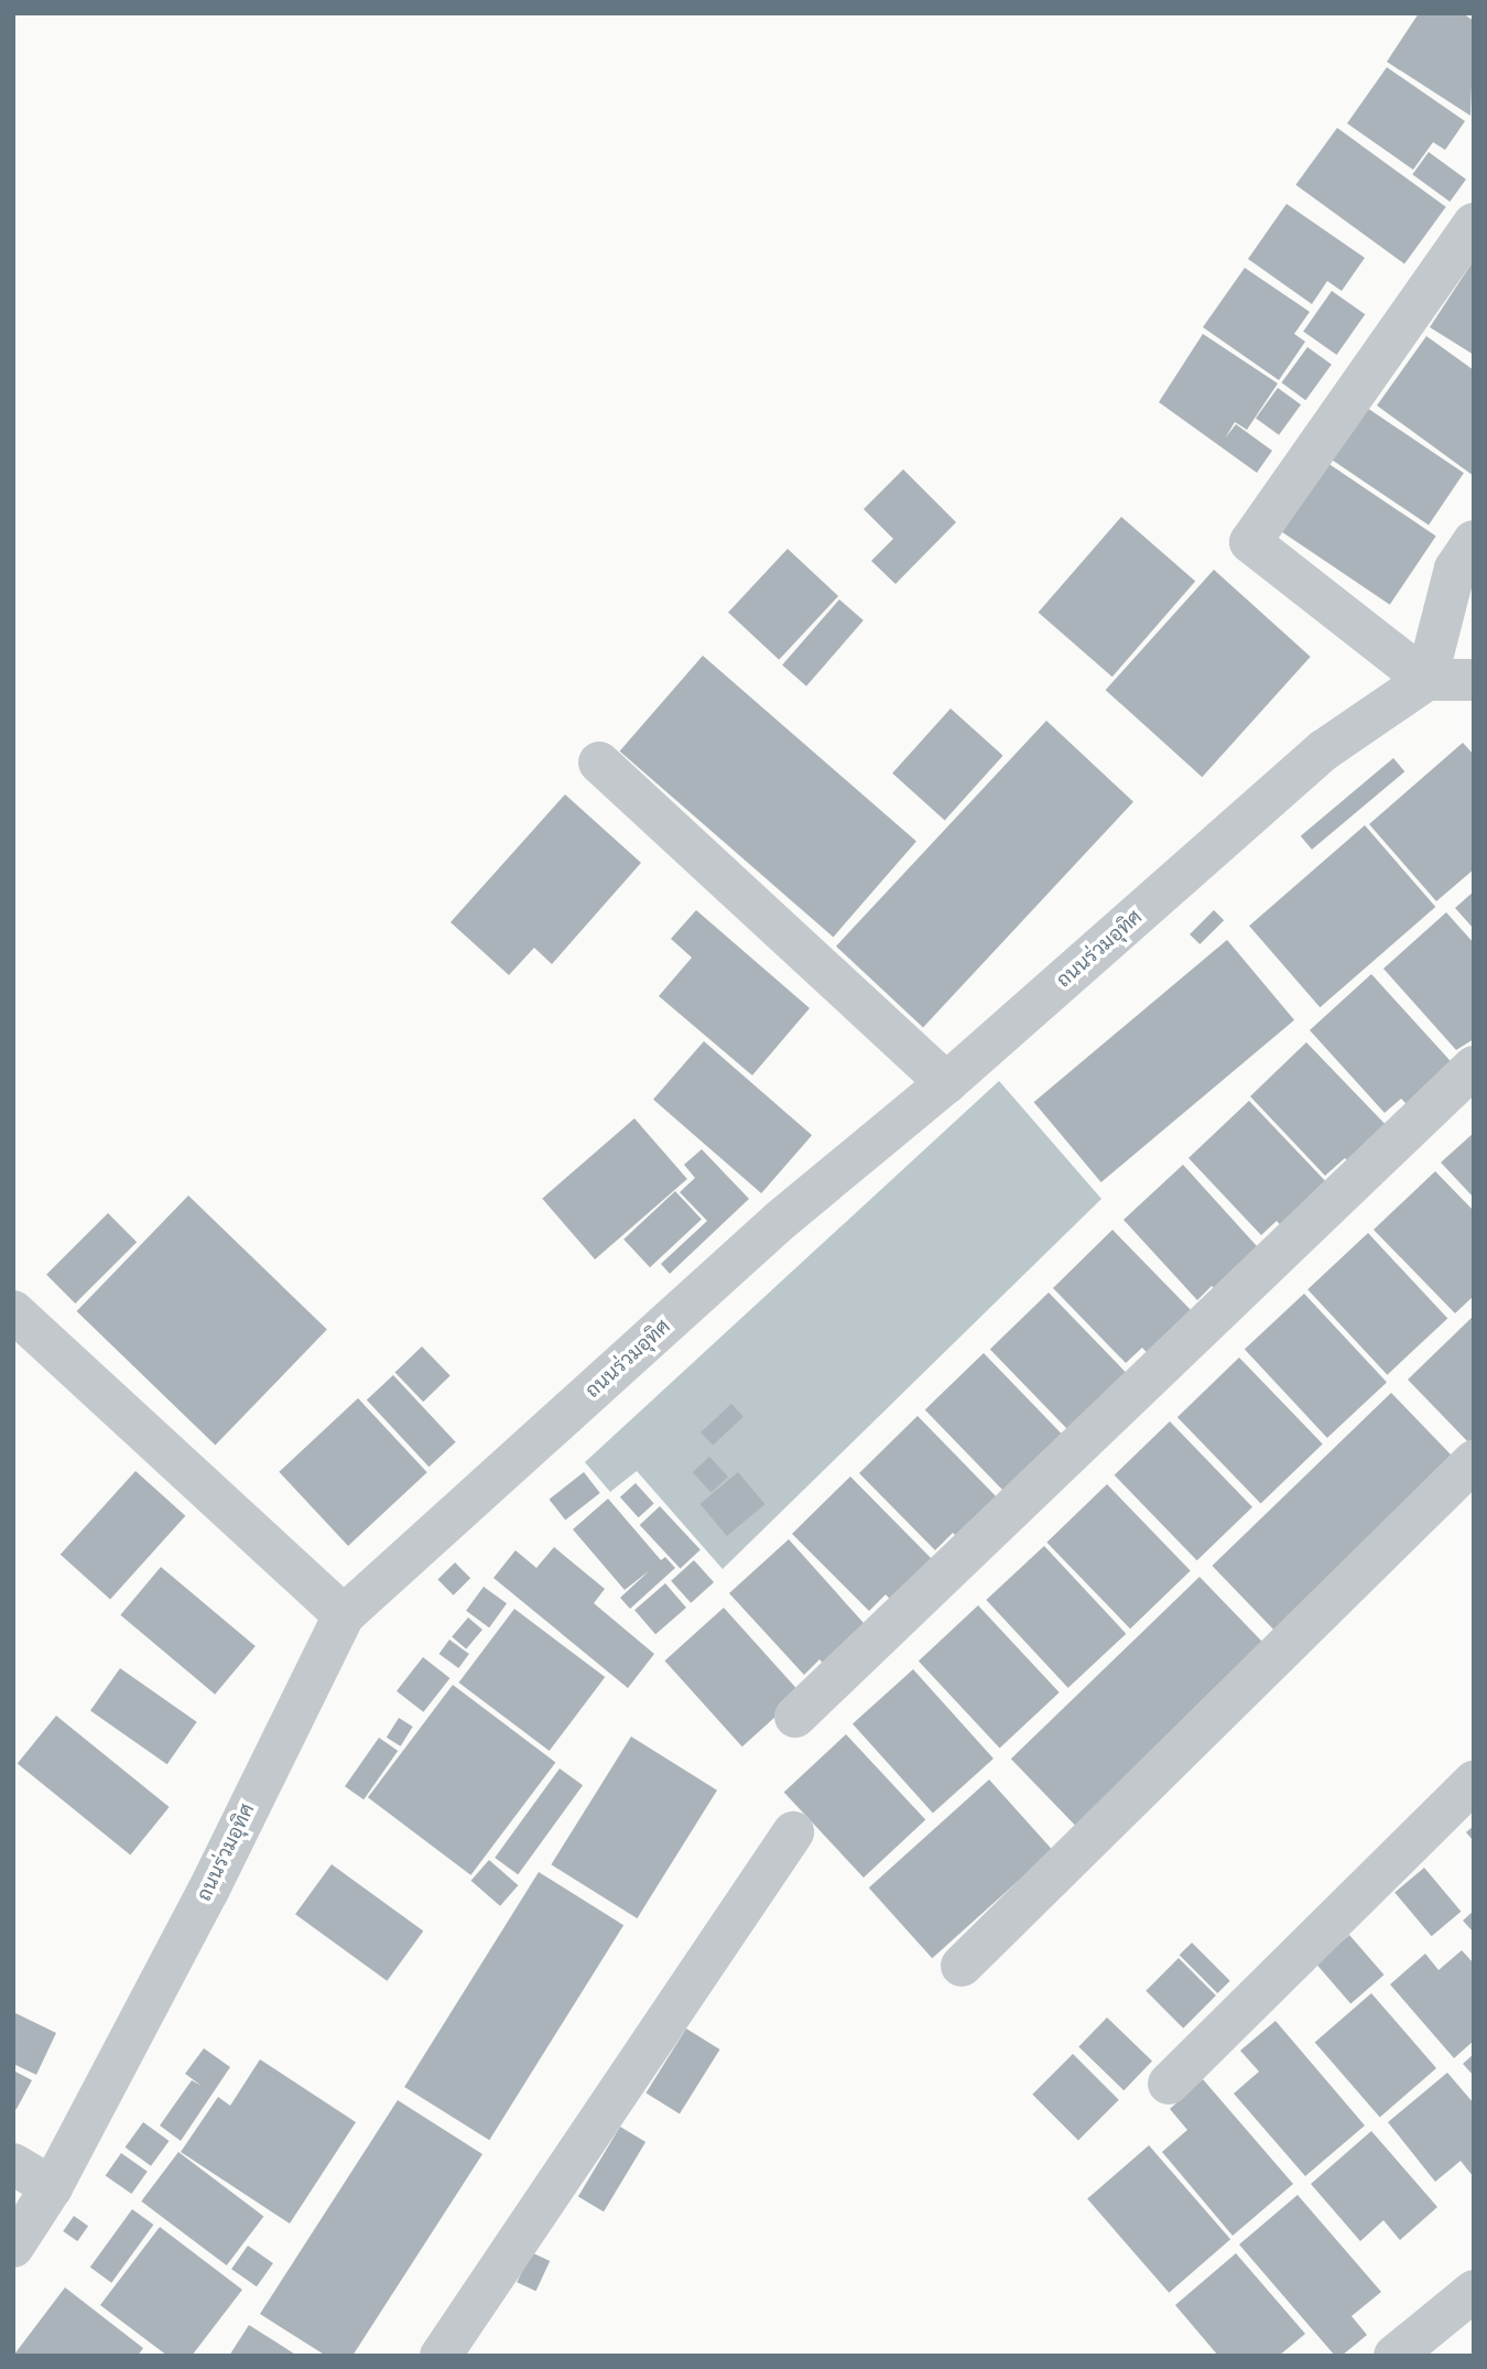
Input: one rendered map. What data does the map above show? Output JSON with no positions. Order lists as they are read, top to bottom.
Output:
{
  "streets": {
    "street": ["ถนนร่วมอุทิศ"]
  }
}
